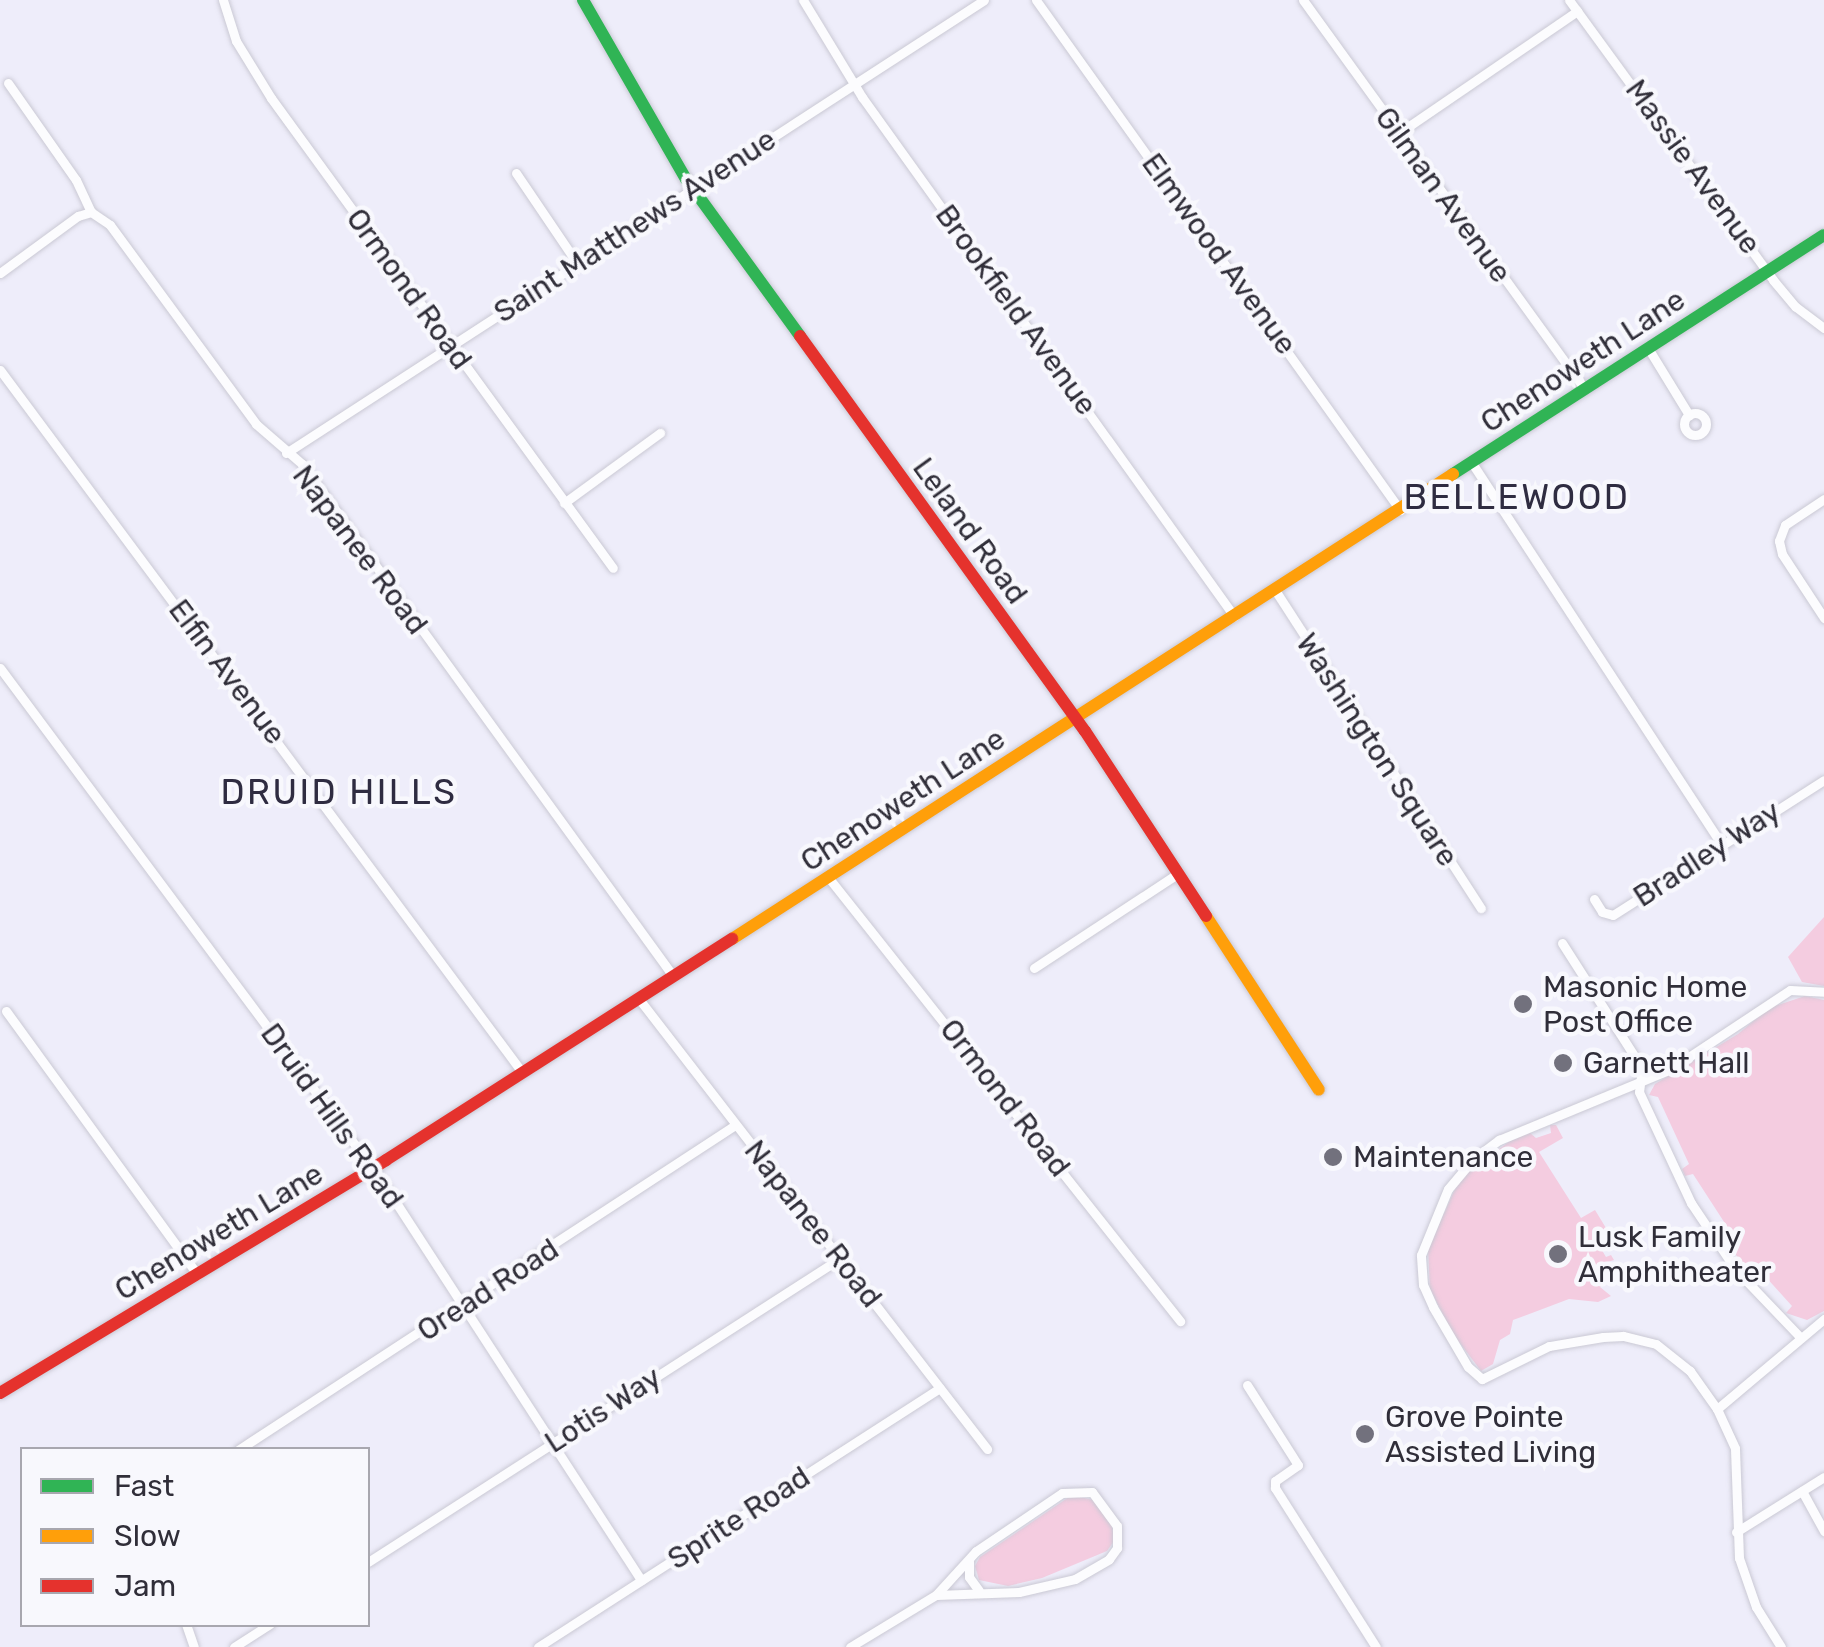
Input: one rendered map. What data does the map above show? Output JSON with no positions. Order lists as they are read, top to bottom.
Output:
{
  "streets": {
    "main road": ["Chenoweth Lane", "Leland Road"],
    "street": [
      "Massie Avenue",
      "Gilman Avenue",
      "Saint Matthews Avenue",
      "Elmwood Avenue",
      "Ormond Road",
      "Brookfield Avenue",
      "Napanee Road",
      "Elfin Avenue",
      "Washington Square",
      "Bradley Way",
      "Druid Hills Road",
      "Oread Road",
      "Lotis Way",
      "Sprite Road"
    ]
  },
  "crossings": [
    ["Massie Avenue", "Chenoweth Lane"],
    ["Gilman Avenue", "Chenoweth Lane"],
    ["Saint Matthews Avenue", "Ormond Road"],
    ["Saint Matthews Avenue", "Brookfield Avenue"],
    ["Saint Matthews Avenue", "Leland Road"],
    ["Saint Matthews Avenue", "Napanee Road"],
    ["Elmwood Avenue", "Chenoweth Lane"],
    ["Ormond Road", "Chenoweth Lane"],
    ["Brookfield Avenue", "Chenoweth Lane"],
    ["Chenoweth Lane", "Leland Road"],
    ["Chenoweth Lane", "Napanee Road"],
    ["Chenoweth Lane", "Elfin Avenue"],
    ["Chenoweth Lane", "Washington Square"],
    ["Chenoweth Lane", "Druid Hills Road"],
    ["Napanee Road", "Oread Road"],
    ["Napanee Road", "Lotis Way"],
    ["Napanee Road", "Sprite Road"],
    ["Druid Hills Road", "Oread Road"],
    ["Druid Hills Road", "Lotis Way"],
    ["Druid Hills Road", "Sprite Road"]
  ],
  "districts": ["BELLEWOOD", "DRUID HILLS"],
  "places": [
    "Masonic Home Post Office",
    "Garnett Hall",
    "Maintenance",
    "Lusk Family Amphitheater",
    "Grove Pointe Assisted Living"
  ],
  "legend": ["Fast", "Slow", "Jam"]
}
